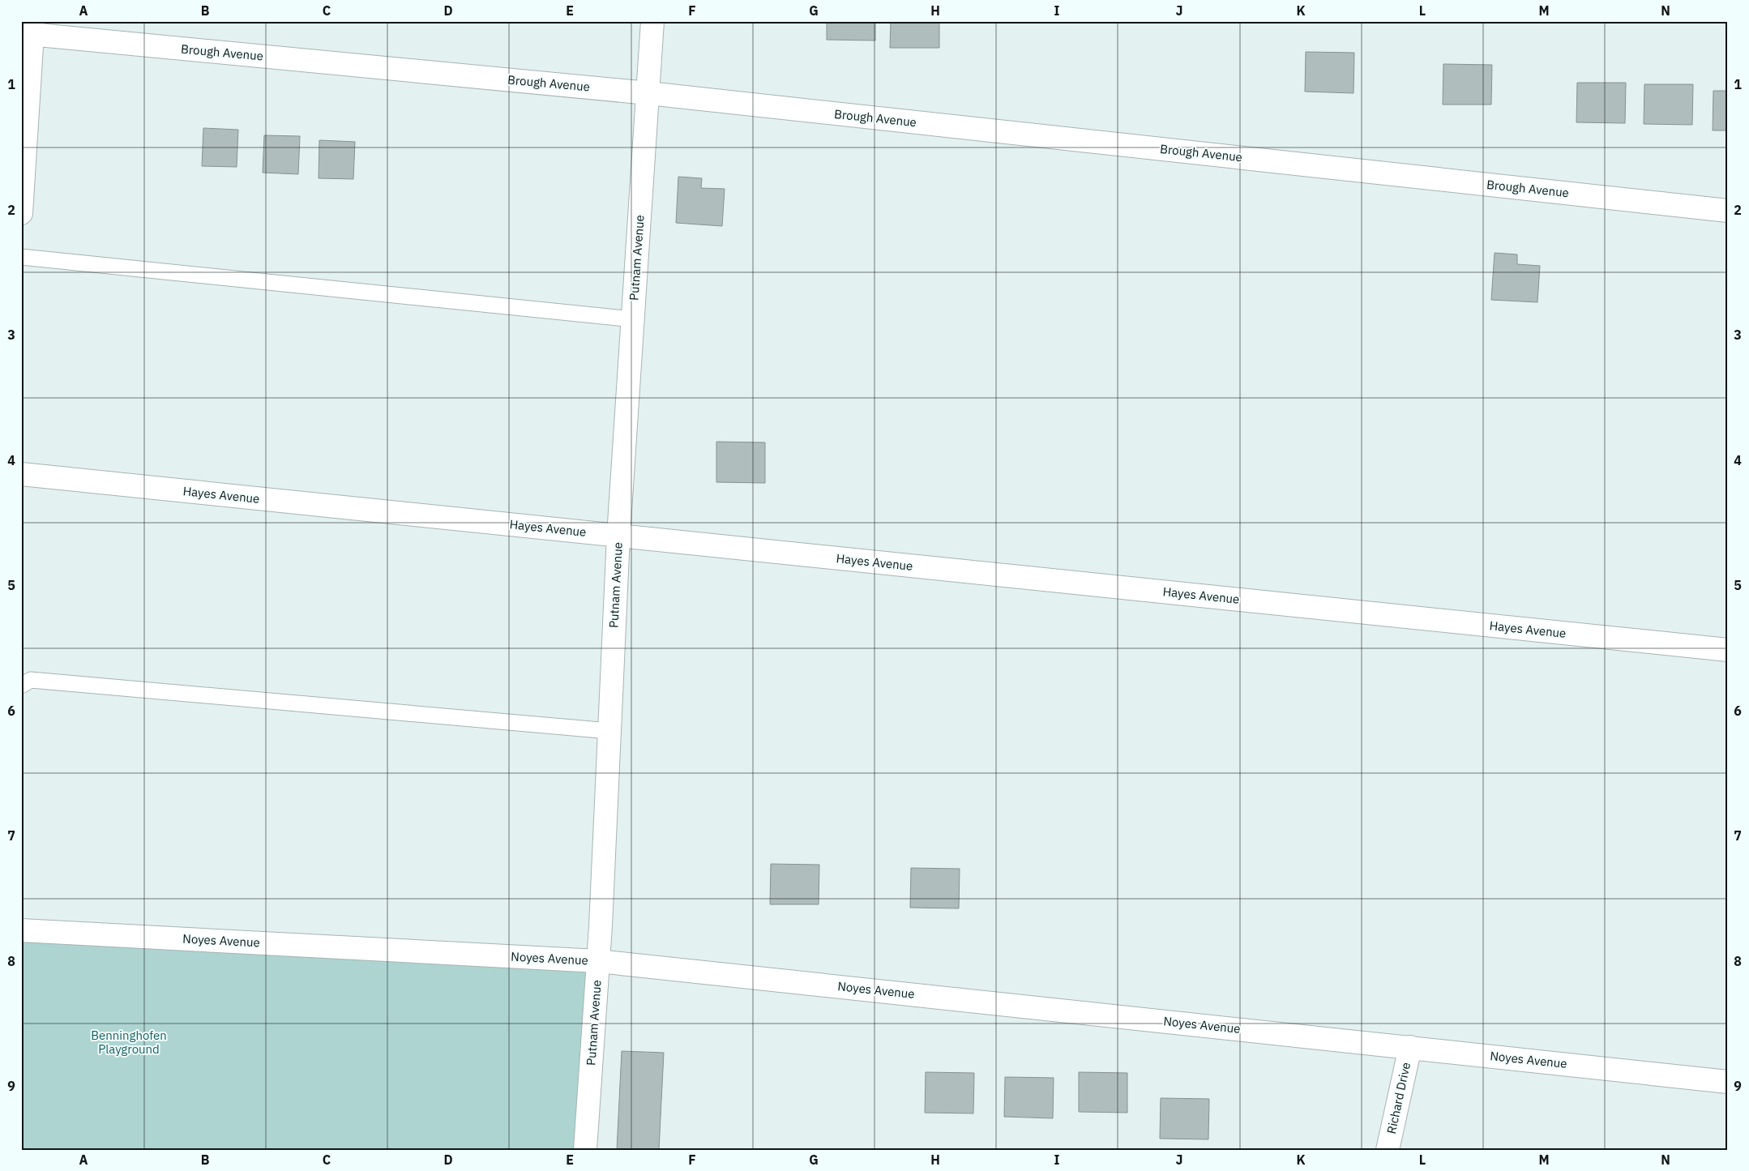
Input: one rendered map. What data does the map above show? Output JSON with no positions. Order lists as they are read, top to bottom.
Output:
{
  "streets": {
    "street": [
      "Brough Avenue",
      "Putnam Avenue",
      "Hayes Avenue",
      "Noyes Avenue",
      "Richard Drive"
    ]
  },
  "crossings": [
    ["Brough Avenue", "Putnam Avenue"],
    ["Putnam Avenue", "Hayes Avenue"],
    ["Putnam Avenue", "Noyes Avenue"],
    ["Noyes Avenue", "Richard Drive"]
  ],
  "parks": ["Benninghofen Playground"],
  "grid": {
    "columns": [
      "A",
      "B",
      "C",
      "D",
      "E",
      "F",
      "G",
      "H",
      "I",
      "J",
      "K",
      "L",
      "M",
      "N"
    ],
    "rows": [
      "1",
      "2",
      "3",
      "4",
      "5",
      "6",
      "7",
      "8",
      "9"
    ]
  }
}
